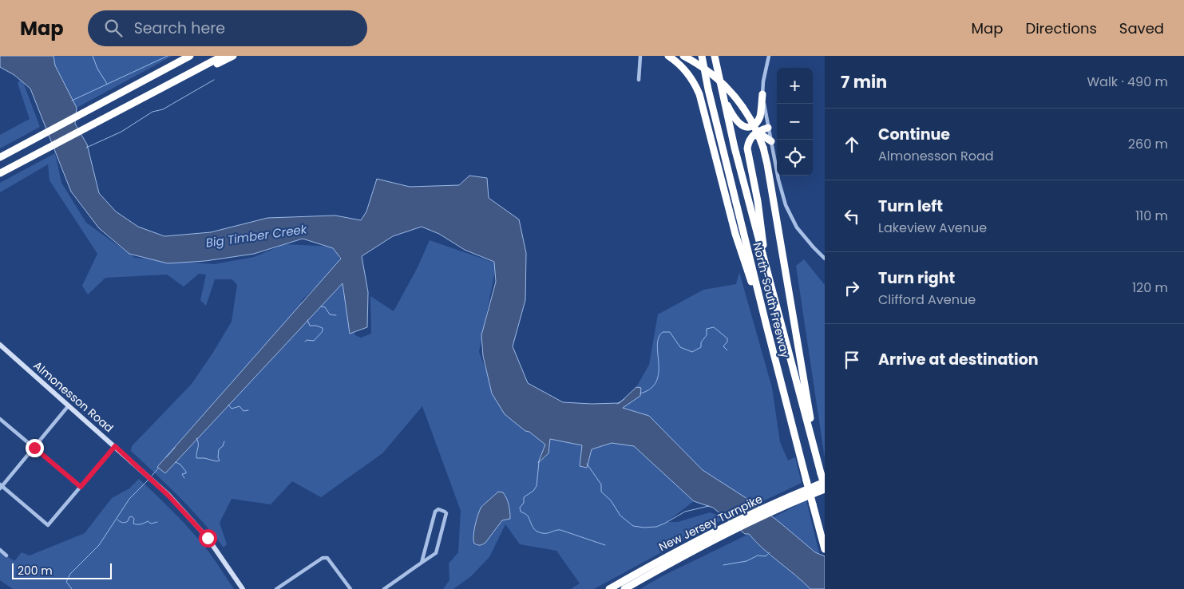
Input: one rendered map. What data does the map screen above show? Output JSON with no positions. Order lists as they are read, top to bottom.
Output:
{
  "streets": {
    "highway": ["North-South Freeway", "New Jersey Turnpike"],
    "main road": ["Almonesson Road"]
  },
  "crossings": [
    ["North-South Freeway", "New Jersey Turnpike"]
  ],
  "water": ["Big Timber Creek"],
  "scale_bar": "200 m",
  "page": {
    "header": "Map",
    "search": "Search here",
    "nav": ["Map", "Directions", "Saved"],
    "heading": ["7 min", "Walk · 490 m"],
    "map_buttons": ["+", "−"],
    "list": [
      ["Continue", "Almonesson Road", "260 m"],
      ["Turn left", "Lakeview Avenue", "110 m"],
      ["Turn right", "Clifford Avenue", "120 m"],
      "Arrive at destination"
    ],
    "scale": "200 m"
  }
}
